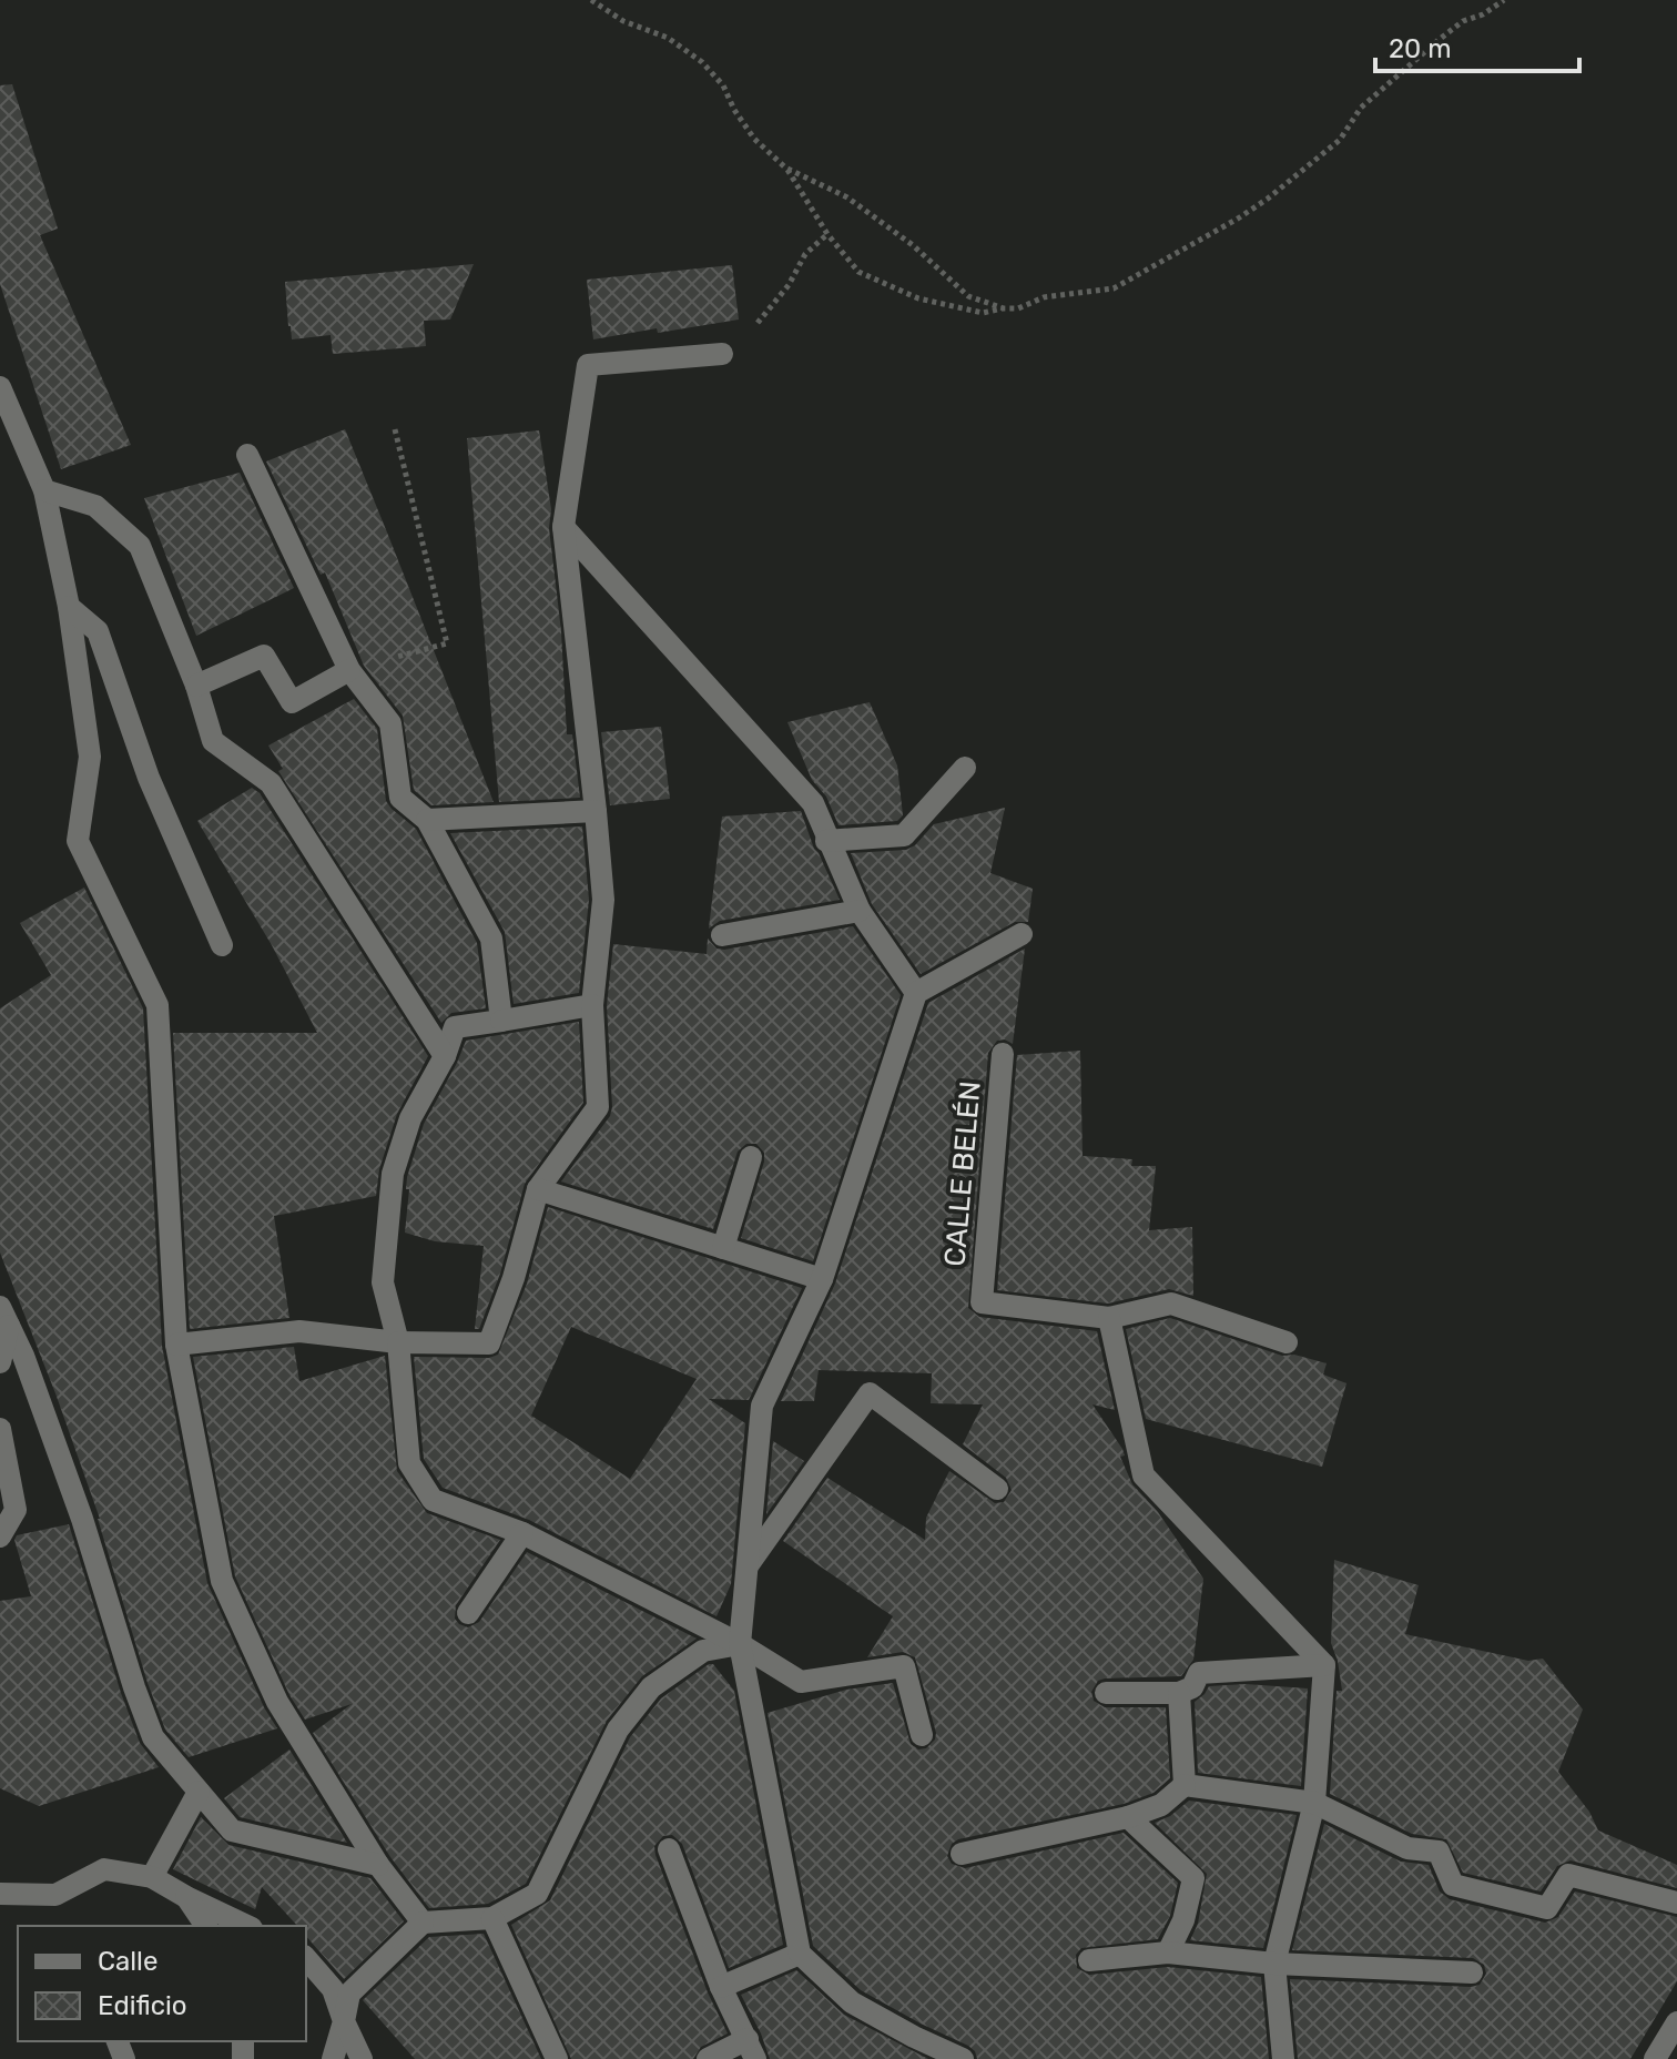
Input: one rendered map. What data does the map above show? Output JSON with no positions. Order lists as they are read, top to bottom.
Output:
{
  "streets": {
    "street": ["CALLE BELÉN"]
  },
  "legend": ["Calle", "Edificio"],
  "scale_bar": "20 m"
}
